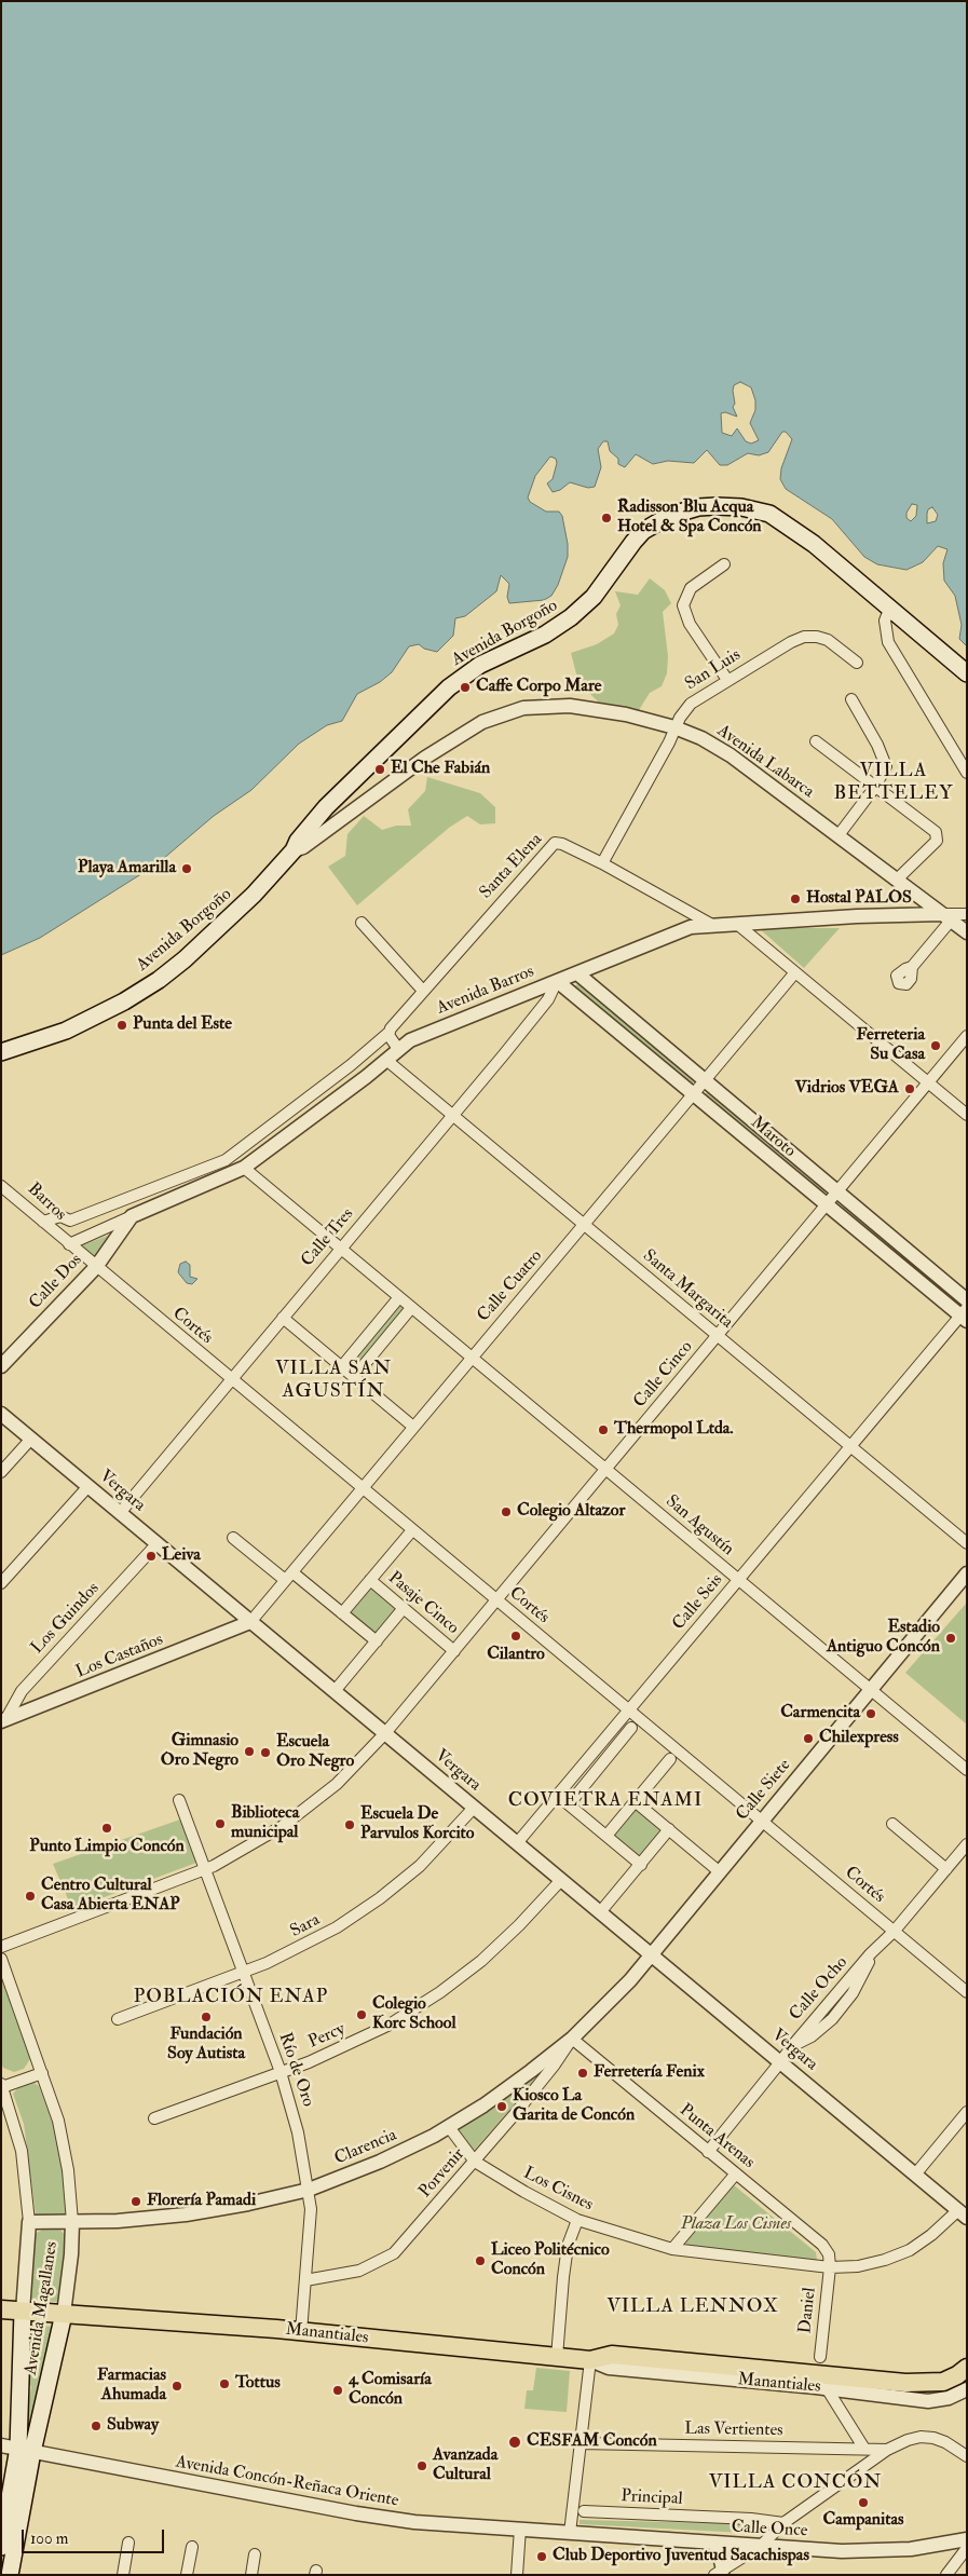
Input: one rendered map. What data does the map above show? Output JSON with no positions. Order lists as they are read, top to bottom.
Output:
{
  "streets": {
    "main road": ["Avenida Borgoño", "Avenida Magallanes", "Manantiales"],
    "street": [
      "San Luis",
      "Avenida Labarca",
      "Santa Elena",
      "Avenida Barros",
      "Maroto",
      "Barros",
      "Calle Tres",
      "Calle Dos",
      "Calle Cuatro",
      "Santa Margarita",
      "Cortés",
      "Calle Cinco",
      "Vergara",
      "San Agustín",
      "Calle Seis",
      "Pasaje Cinco",
      "Los Guindos",
      "Los Castaños",
      "Calle Siete",
      "Sara",
      "Calle Ocho",
      "Percy",
      "Río de Oro",
      "Punta Arenas",
      "Clarencia",
      "Porvenir",
      "Los Cisnes",
      "Daniel",
      "Las Vertientes",
      "Avenida Concón-Reñaca Oriente",
      "Principal",
      "Calle Once"
    ]
  },
  "crossings": [
    ["Avenida Borgoño", "Avenida Labarca"],
    ["San Luis", "Avenida Labarca"],
    ["San Luis", "Santa Elena"],
    ["Avenida Labarca", "Avenida Barros"],
    ["Santa Elena", "Avenida Barros"],
    ["Avenida Barros", "Maroto"],
    ["Avenida Barros", "Barros"],
    ["Avenida Barros", "Calle Tres"],
    ["Avenida Barros", "Calle Dos"],
    ["Avenida Barros", "Santa Margarita"],
    ["Avenida Barros", "Cortés"],
    ["Avenida Barros", "San Agustín"],
    ["Maroto", "Calle Tres"],
    ["Maroto", "Calle Cuatro"],
    ["Maroto", "Calle Cinco"],
    ["Maroto", "Calle Seis"],
    ["Barros", "Cortés"],
    ["Calle Tres", "Santa Margarita"],
    ["Calle Tres", "Cortés"],
    ["Calle Tres", "Vergara"],
    ["Calle Tres", "San Agustín"],
    ["Calle Dos", "Cortés"],
    ["Calle Cuatro", "Santa Margarita"],
    ["Calle Cuatro", "Cortés"],
    ["Calle Cuatro", "Vergara"],
    ["Calle Cuatro", "San Agustín"],
    ["Calle Cuatro", "Los Castaños"],
    ["Santa Margarita", "Calle Cinco"],
    ["Santa Margarita", "Calle Seis"],
    ["Cortés", "Calle Cinco"],
    ["Cortés", "Calle Seis"],
    ["Cortés", "Calle Siete"],
    ["Cortés", "Calle Ocho"],
    ["Calle Cinco", "Vergara"],
    ["Calle Cinco", "San Agustín"],
    ["Calle Cinco", "Pasaje Cinco"],
    ["Calle Cinco", "Río de Oro"],
    ["Vergara", "Calle Seis"],
    ["Vergara", "Los Guindos"],
    ["Vergara", "Los Castaños"],
    ["Vergara", "Calle Siete"],
    ["Vergara", "Sara"],
    ["Vergara", "Calle Ocho"],
    ["Vergara", "Percy"],
    ["Vergara", "Clarencia"],
    ["Vergara", "Los Cisnes"],
    ["San Agustín", "Calle Seis"],
    ["San Agustín", "Calle Siete"],
    ["Los Guindos", "Los Castaños"],
    ["Calle Siete", "Clarencia"],
    ["Sara", "Río de Oro"],
    ["Calle Ocho", "Punta Arenas"],
    ["Percy", "Río de Oro"],
    ["Río de Oro", "Clarencia"],
    ["Río de Oro", "Porvenir"],
    ["Río de Oro", "Manantiales"],
    ["Punta Arenas", "Clarencia"],
    ["Punta Arenas", "Porvenir"],
    ["Punta Arenas", "Los Cisnes"],
    ["Punta Arenas", "Daniel"],
    ["Clarencia", "Porvenir"],
    ["Clarencia", "Los Cisnes"],
    ["Clarencia", "Avenida Magallanes"],
    ["Porvenir", "Los Cisnes"],
    ["Los Cisnes", "Daniel"],
    ["Avenida Magallanes", "Manantiales"],
    ["Avenida Magallanes", "Avenida Concón-Reñaca Oriente"],
    ["Avenida Concón-Reñaca Oriente", "Calle Once"]
  ],
  "districts": [
    "VILLA BETTELEY",
    "VILLA SAN AGUSTÍN",
    "COVIETRA ENAMI",
    "POBLACIÓN ENAP",
    "VILLA LENNOX",
    "VILLA CONCÓN"
  ],
  "parks": ["Plaza Los Cisnes"],
  "places": [
    "Radisson Blu Acqua Hotel & Spa Concón",
    "Caffe Corpo Mare",
    "El Che Fabián",
    "Playa Amarilla",
    "Hostal PALOS",
    "Punta del Este",
    "Ferreteria Su Casa",
    "Vidrios VEGA",
    "Thermopol Ltda.",
    "Colegio Altazor",
    "Leiva",
    "Cilantro",
    "Estadio Antiguo Concón",
    "Carmencita",
    "Chilexpress",
    "Gimnasio Oro Negro",
    "Escuela Oro Negro",
    "Biblioteca municipal",
    "Escuela De Parvulos Korcito",
    "Punto Limpio Concón",
    "Centro Cultural Casa Abierta ENAP",
    "Colegio Korc School",
    "Fundación Soy Autista",
    "Ferretería Fenix",
    "Kiosco La Garita de Concón",
    "Florería Pamadi",
    "Liceo Politécnico Concón",
    "Tottus",
    "Farmacias Ahumada",
    "4 Comisaría Concón",
    "Subway",
    "CESFAM Concón",
    "Avanzada Cultural",
    "Campanitas",
    "Club Deportivo Juventud Sacachispas"
  ],
  "scale_bar": "100 m"
}
